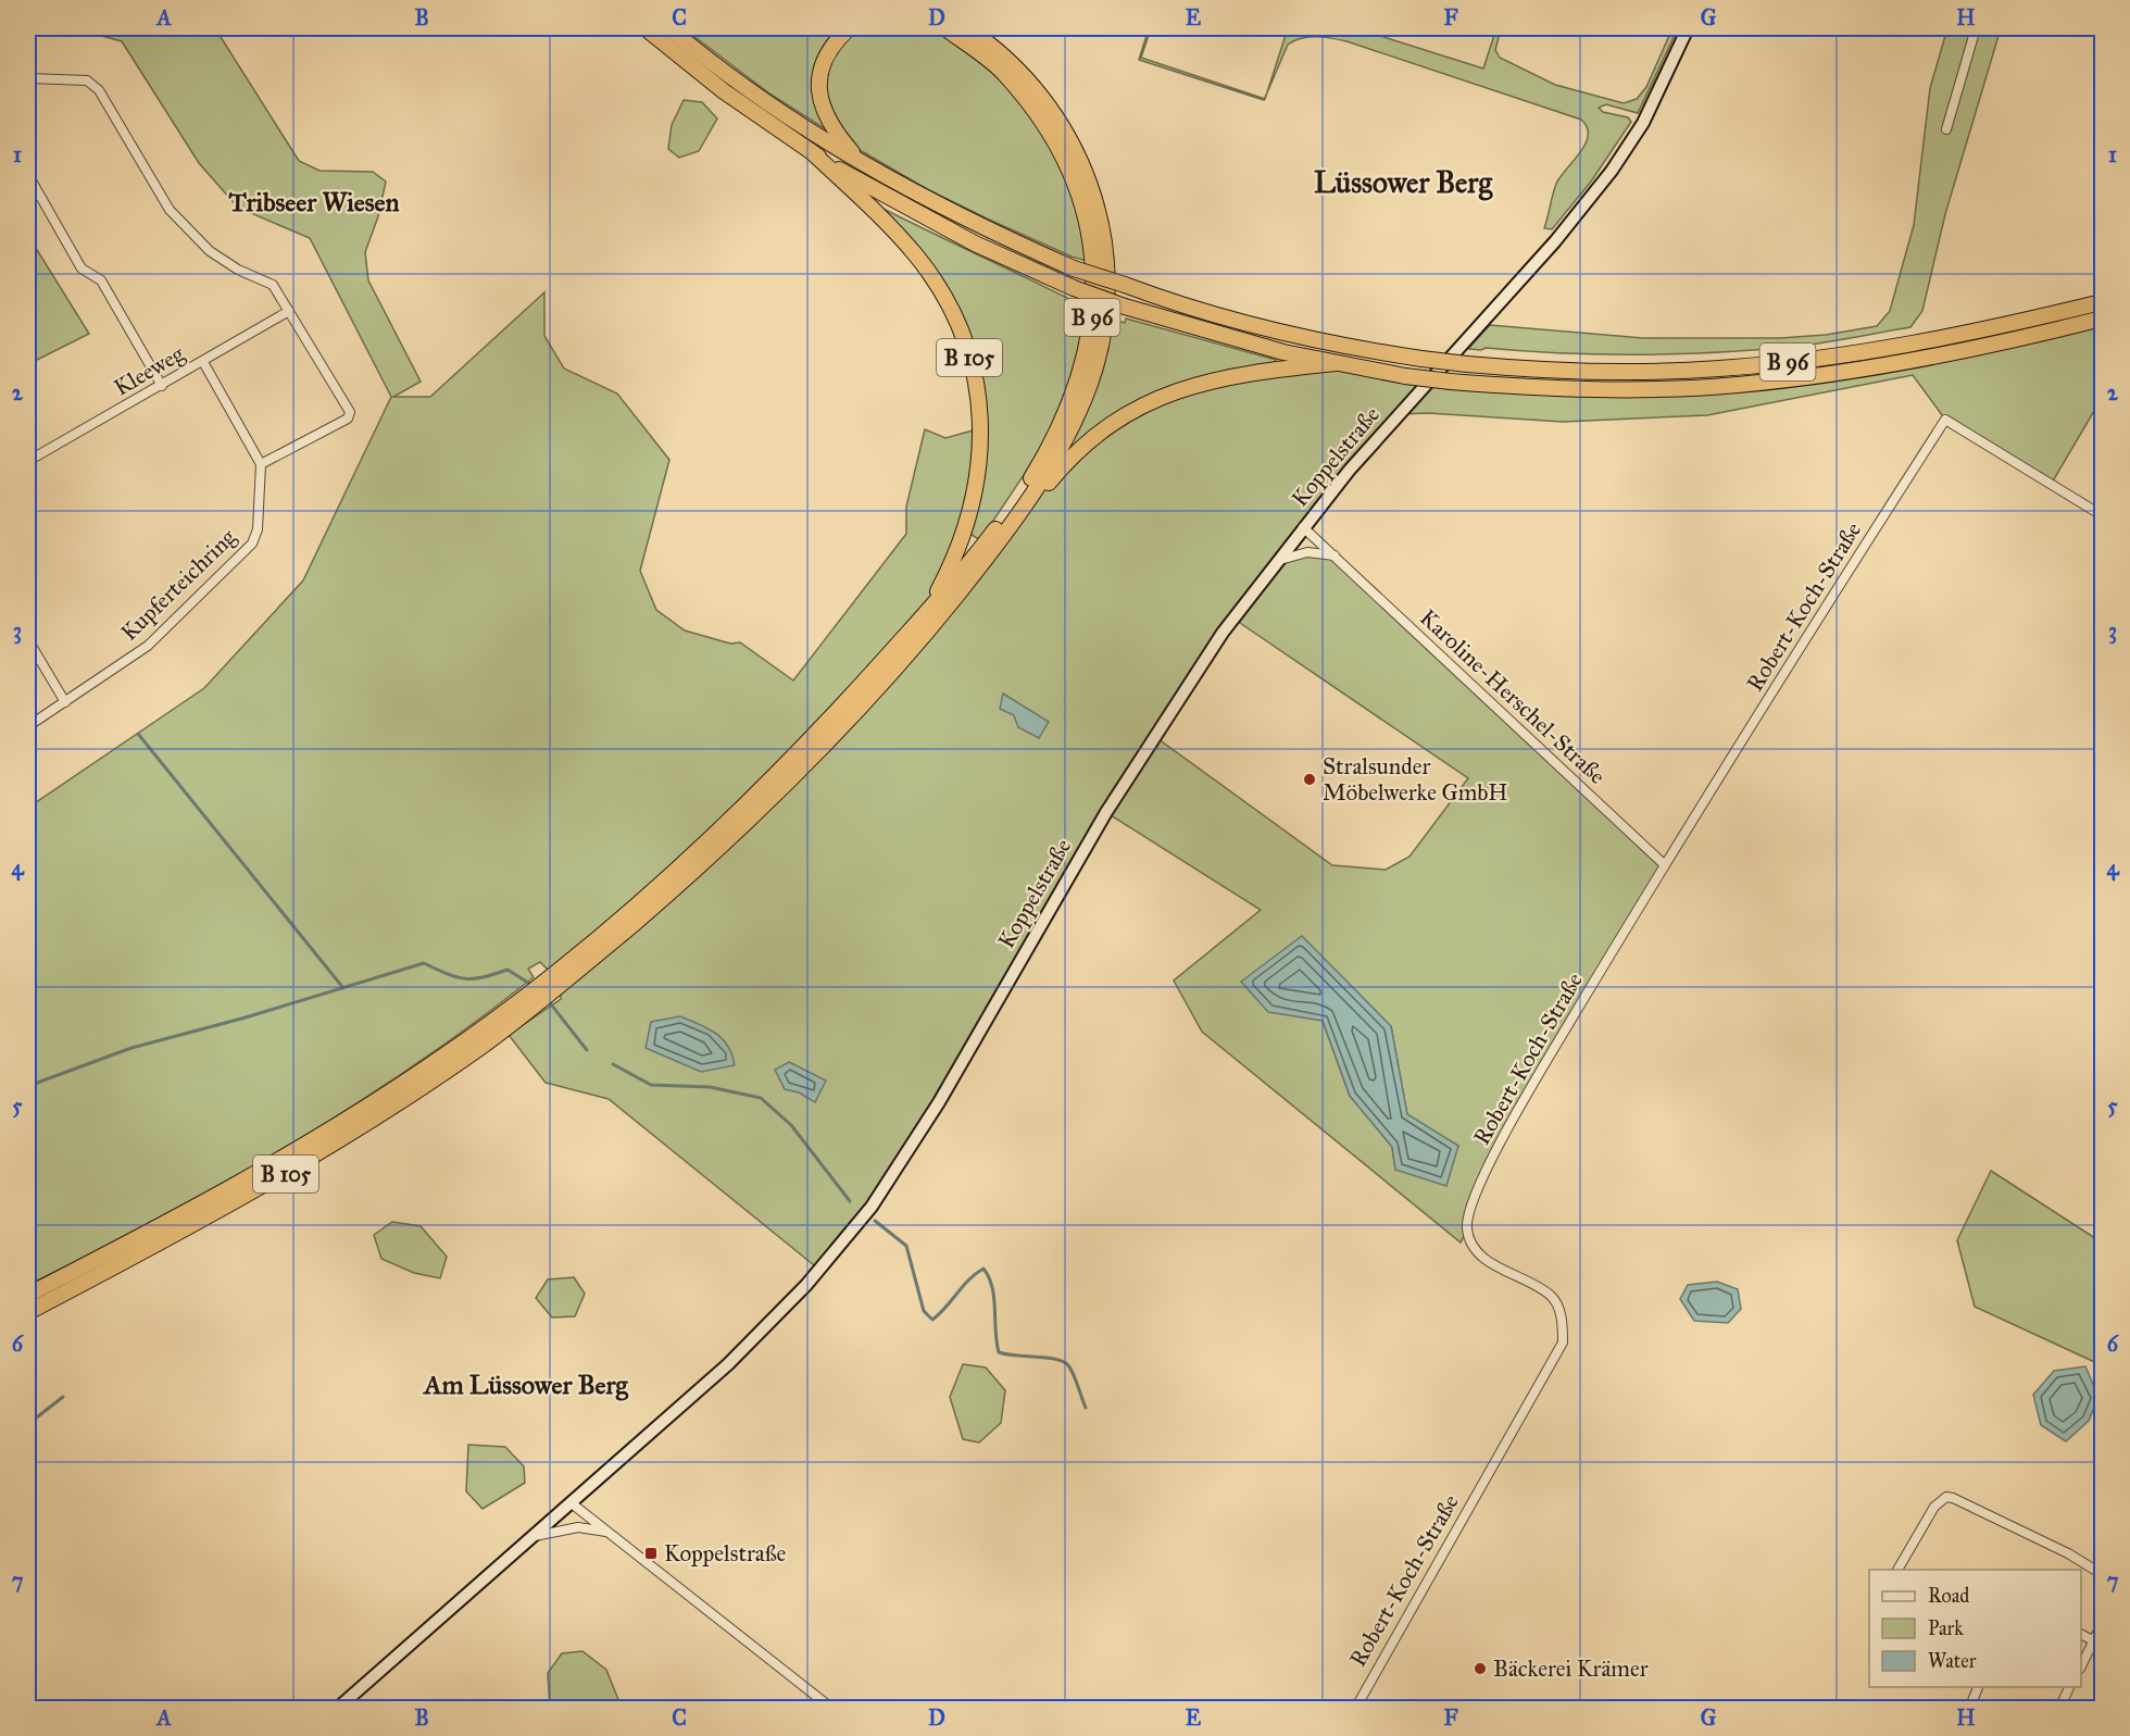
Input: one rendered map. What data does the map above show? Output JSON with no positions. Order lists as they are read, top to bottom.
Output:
{
  "streets": {
    "highway": ["B 96", "B 105"],
    "street": [
      "Kleeweg",
      "Koppelstraße",
      "Kupferteichring",
      "Robert-Koch-Straße",
      "Karoline-Herschel-Straße"
    ]
  },
  "crossings": [
    ["B 96", "B 105"],
    ["Koppelstraße", "Karoline-Herschel-Straße"],
    ["Robert-Koch-Straße", "Karoline-Herschel-Straße"]
  ],
  "districts": ["Lüssower Berg", "Tribseer Wiesen", "Am Lüssower Berg"],
  "places": {
    "other": ["Stralsunder Möbelwerke GmbH", "Bäckerei Krämer"],
    "transit": ["Koppelstraße"]
  },
  "legend": ["Road", "Park", "Water"],
  "grid": {
    "columns": [
      "A",
      "B",
      "C",
      "D",
      "E",
      "F",
      "G",
      "H"
    ],
    "rows": [
      "1",
      "2",
      "3",
      "4",
      "5",
      "6",
      "7"
    ]
  }
}
